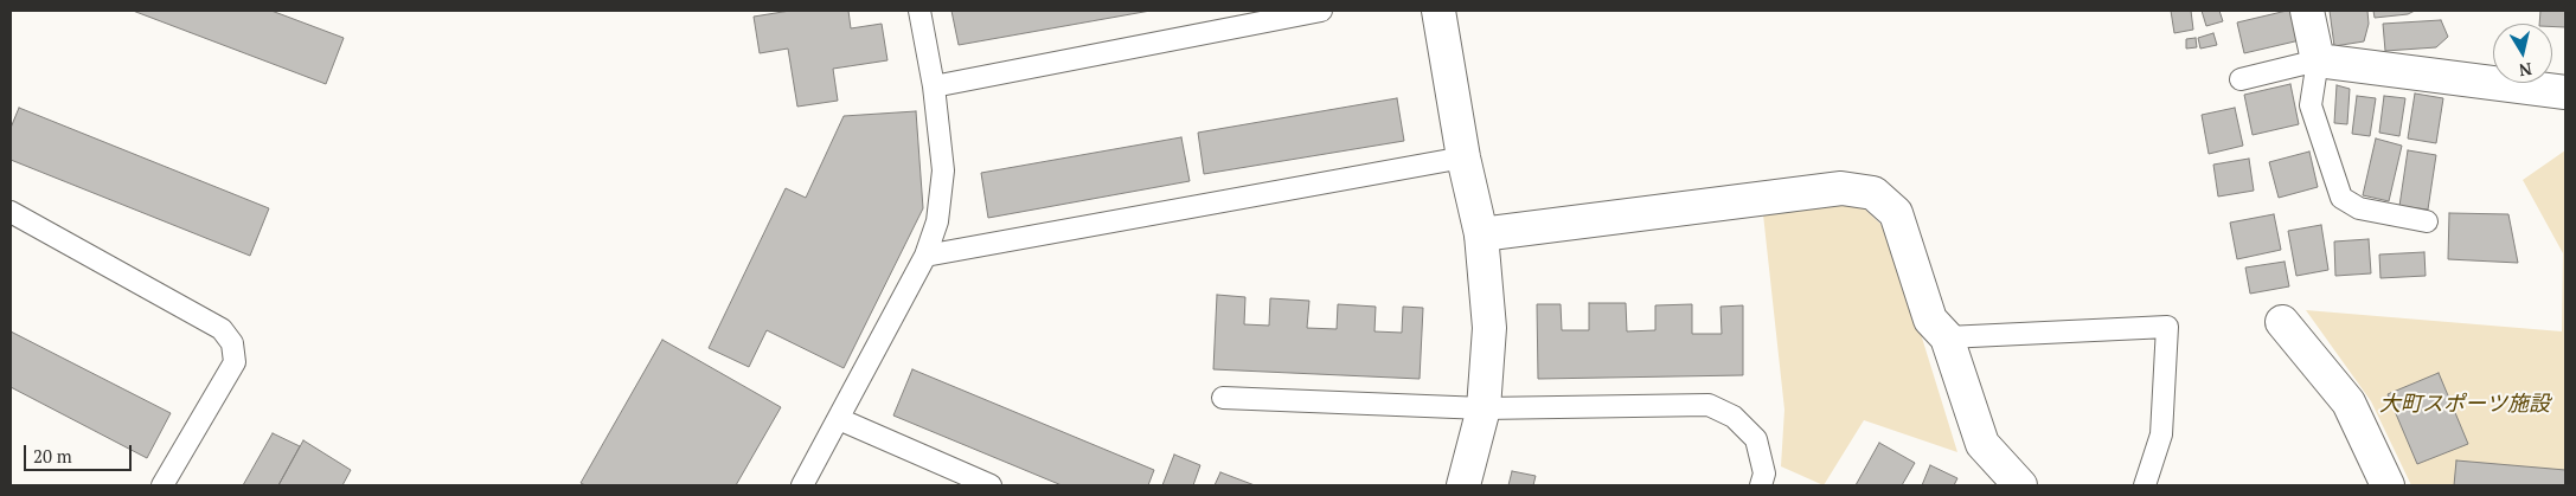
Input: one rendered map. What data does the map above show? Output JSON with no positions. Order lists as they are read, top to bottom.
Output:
{
  "parks": ["大町スポーツ施設"],
  "scale_bar": "20 m",
  "north": "bottom"
}
